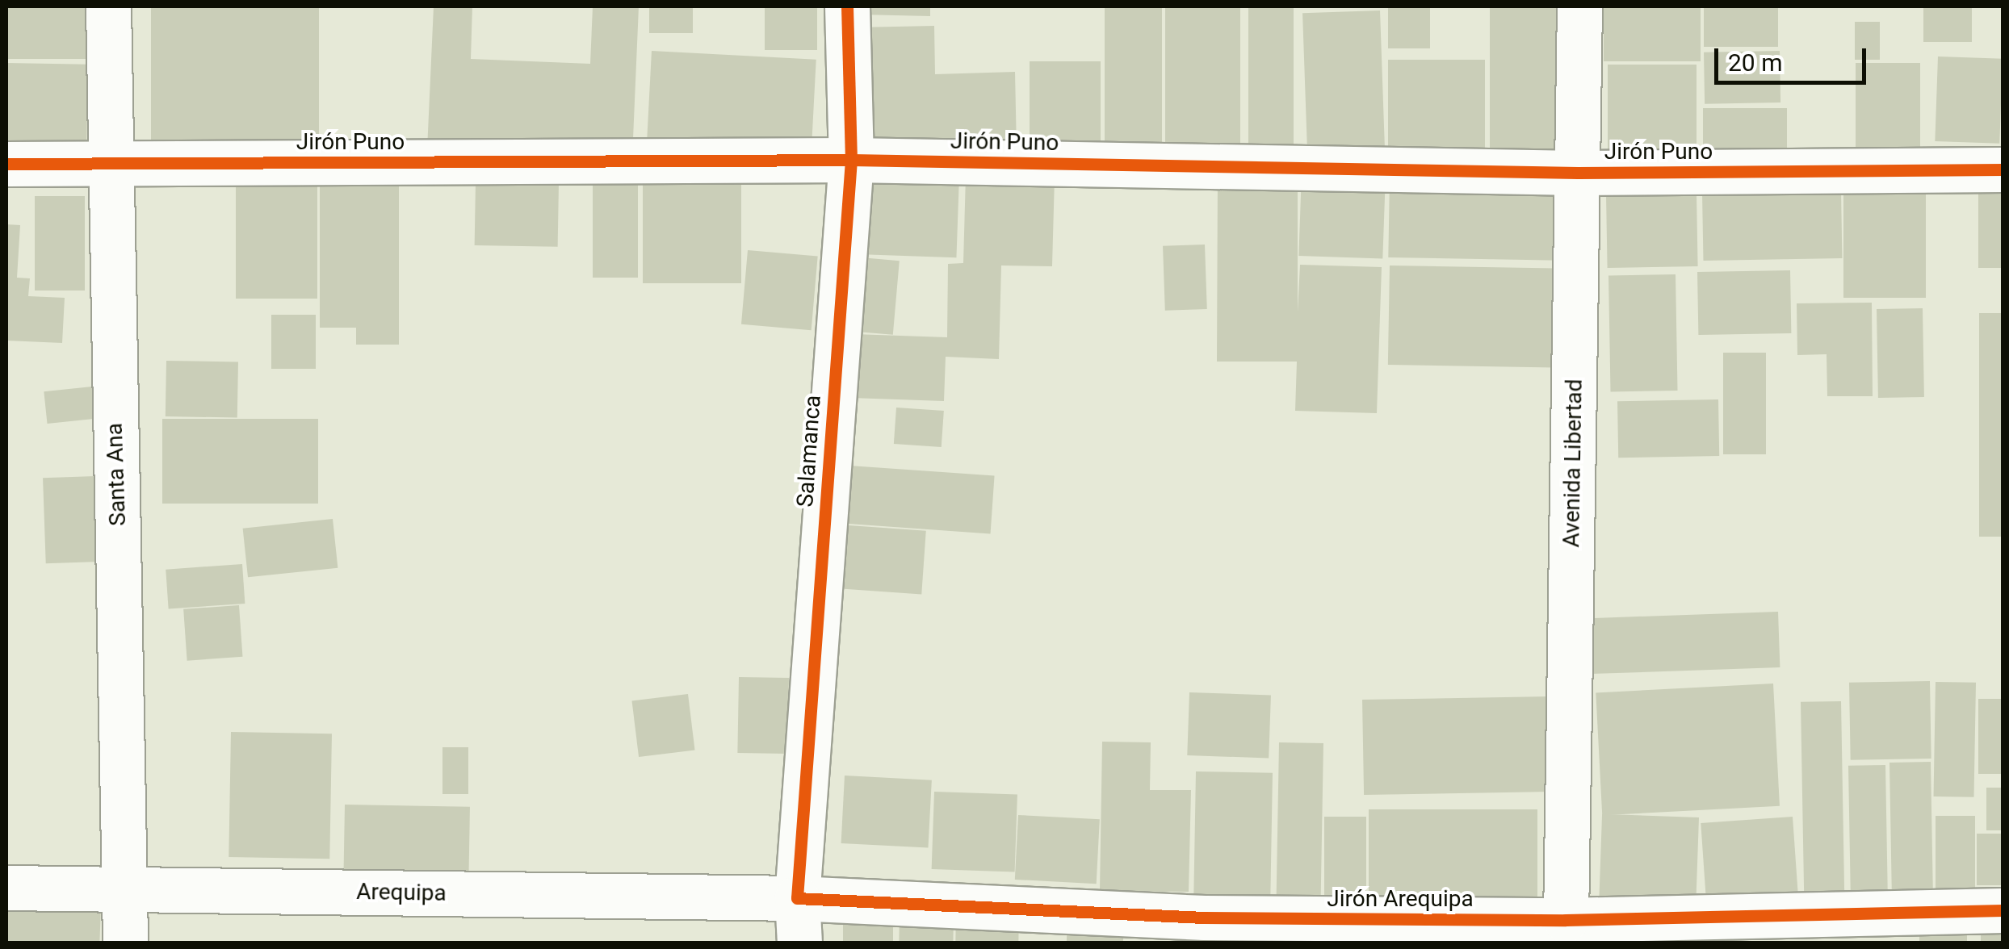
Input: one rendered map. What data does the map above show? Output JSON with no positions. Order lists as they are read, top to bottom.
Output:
{
  "streets": {
    "street": [
      "Jirón Puno",
      "Salamanca",
      "Avenida Libertad",
      "Santa Ana",
      "Arequipa",
      "Jirón Arequipa"
    ]
  },
  "crossings": [
    ["Jirón Puno", "Salamanca"],
    ["Jirón Puno", "Avenida Libertad"],
    ["Jirón Puno", "Santa Ana"],
    ["Salamanca", "Arequipa"],
    ["Salamanca", "Jirón Arequipa"],
    ["Avenida Libertad", "Jirón Arequipa"],
    ["Santa Ana", "Arequipa"],
    ["Arequipa", "Jirón Arequipa"]
  ],
  "scale_bar": "20 m"
}
